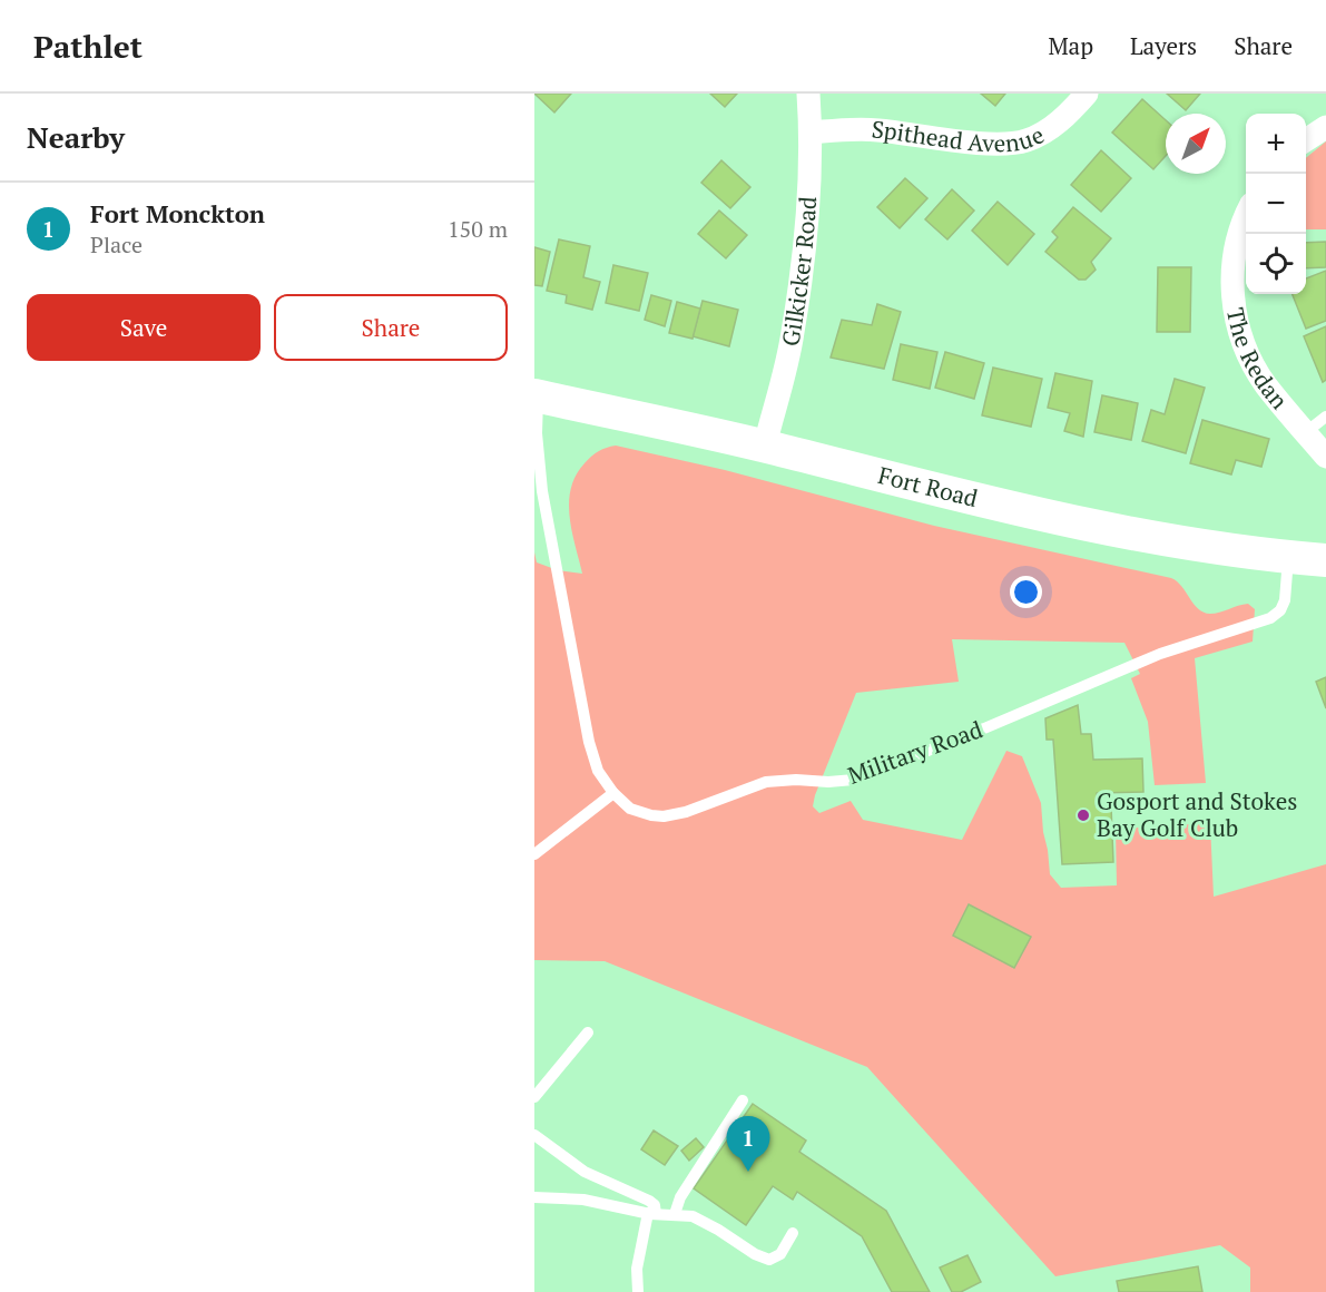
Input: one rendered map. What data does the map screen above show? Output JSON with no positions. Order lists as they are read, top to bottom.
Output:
{
  "streets": {
    "street": [
      "Spithead Avenue",
      "Gilkicker Road",
      "The Redan",
      "Fort Road"
    ],
    "lane": ["Military Road"]
  },
  "crossings": [
    ["Spithead Avenue", "Gilkicker Road"],
    ["Gilkicker Road", "Fort Road"],
    ["Fort Road", "Military Road"]
  ],
  "places": ["Gosport and Stokes Bay Golf Club"],
  "north": "top right",
  "page": {
    "header": "Pathlet",
    "nav": ["Map", "Layers", "Share"],
    "heading": "Nearby",
    "map_buttons": ["+", "−"],
    "list": [
      {
        "mark": "1",
        "name": "Fort Monckton",
        "note": "Place",
        "value": "150 m"
      }
    ],
    "buttons": ["Save", "Share"],
    "pins": "1"
  }
}
